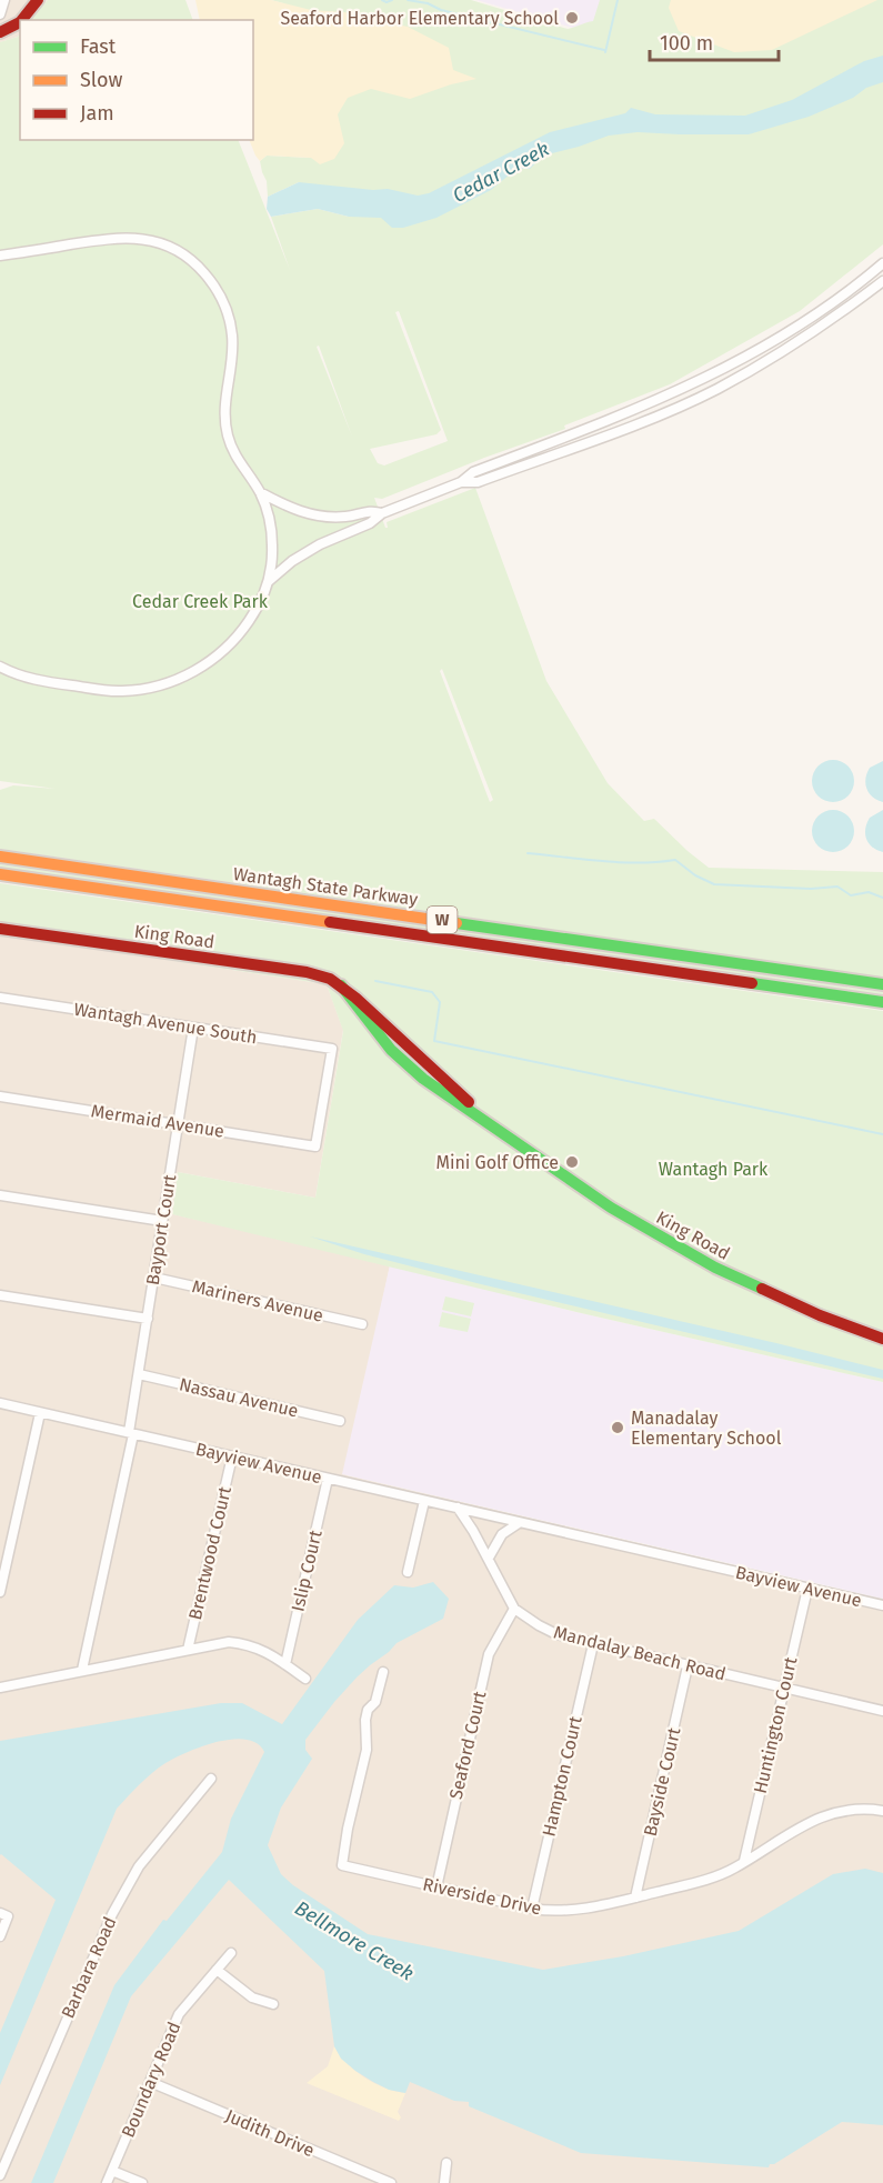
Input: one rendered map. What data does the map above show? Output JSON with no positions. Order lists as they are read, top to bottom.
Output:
{
  "streets": {
    "main road": ["Wantagh State Parkway", "W", "King Road"],
    "street": [
      "Wantagh Avenue South",
      "Mermaid Avenue",
      "Bayport Court",
      "Mariners Avenue",
      "Nassau Avenue",
      "Bayview Avenue",
      "Brentwood Court",
      "Islip Court",
      "Mandalay Beach Road",
      "Huntington Court",
      "Seaford Court",
      "Hampton Court",
      "Bayside Court",
      "Riverside Drive",
      "Barbara Road",
      "Boundary Road",
      "Judith Drive"
    ]
  },
  "crossings": [
    ["Wantagh Avenue South", "Mermaid Avenue"],
    ["Wantagh Avenue South", "Bayport Court"],
    ["Mermaid Avenue", "Bayport Court"],
    ["Bayport Court", "Mariners Avenue"],
    ["Bayport Court", "Nassau Avenue"],
    ["Bayport Court", "Bayview Avenue"],
    ["Bayview Avenue", "Brentwood Court"],
    ["Bayview Avenue", "Islip Court"],
    ["Bayview Avenue", "Mandalay Beach Road"],
    ["Bayview Avenue", "Huntington Court"],
    ["Mandalay Beach Road", "Huntington Court"],
    ["Mandalay Beach Road", "Seaford Court"],
    ["Mandalay Beach Road", "Hampton Court"],
    ["Mandalay Beach Road", "Bayside Court"],
    ["Huntington Court", "Riverside Drive"],
    ["Seaford Court", "Riverside Drive"],
    ["Hampton Court", "Riverside Drive"],
    ["Bayside Court", "Riverside Drive"],
    ["Boundary Road", "Judith Drive"]
  ],
  "water": ["Cedar Creek", "Bellmore Creek"],
  "parks": ["Cedar Creek Park", "Wantagh Park"],
  "places": ["Seaford Harbor Elementary School", "Mini Golf Office", "Manadalay Elementary School"],
  "legend": ["Fast", "Slow", "Jam"],
  "scale_bar": "100 m"
}
